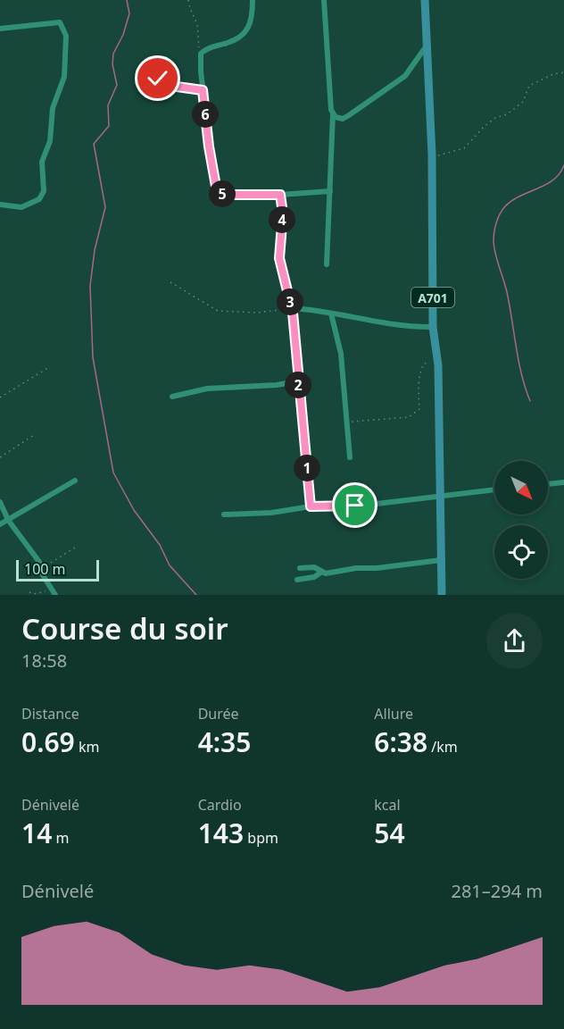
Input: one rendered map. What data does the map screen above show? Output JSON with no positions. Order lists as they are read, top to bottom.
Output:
{
  "streets": {
    "main road": ["A701"]
  },
  "scale_bar": "100 m",
  "north": "bottom right",
  "page": {
    "pins": [
      "6",
      "5",
      "4",
      "3",
      "2",
      "1"
    ],
    "scale": "100 m",
    "heading": ["Course du soir", "18:58"],
    "stats": [
      ["Distance", "0.69 km"],
      ["Durée", "4:35"],
      ["Allure", "6:38 /km"],
      ["Dénivelé", "14 m"],
      ["Cardio", "143 bpm"],
      ["kcal", "54"]
    ],
    "chart": ["Dénivelé", "281–294 m"]
  }
}
